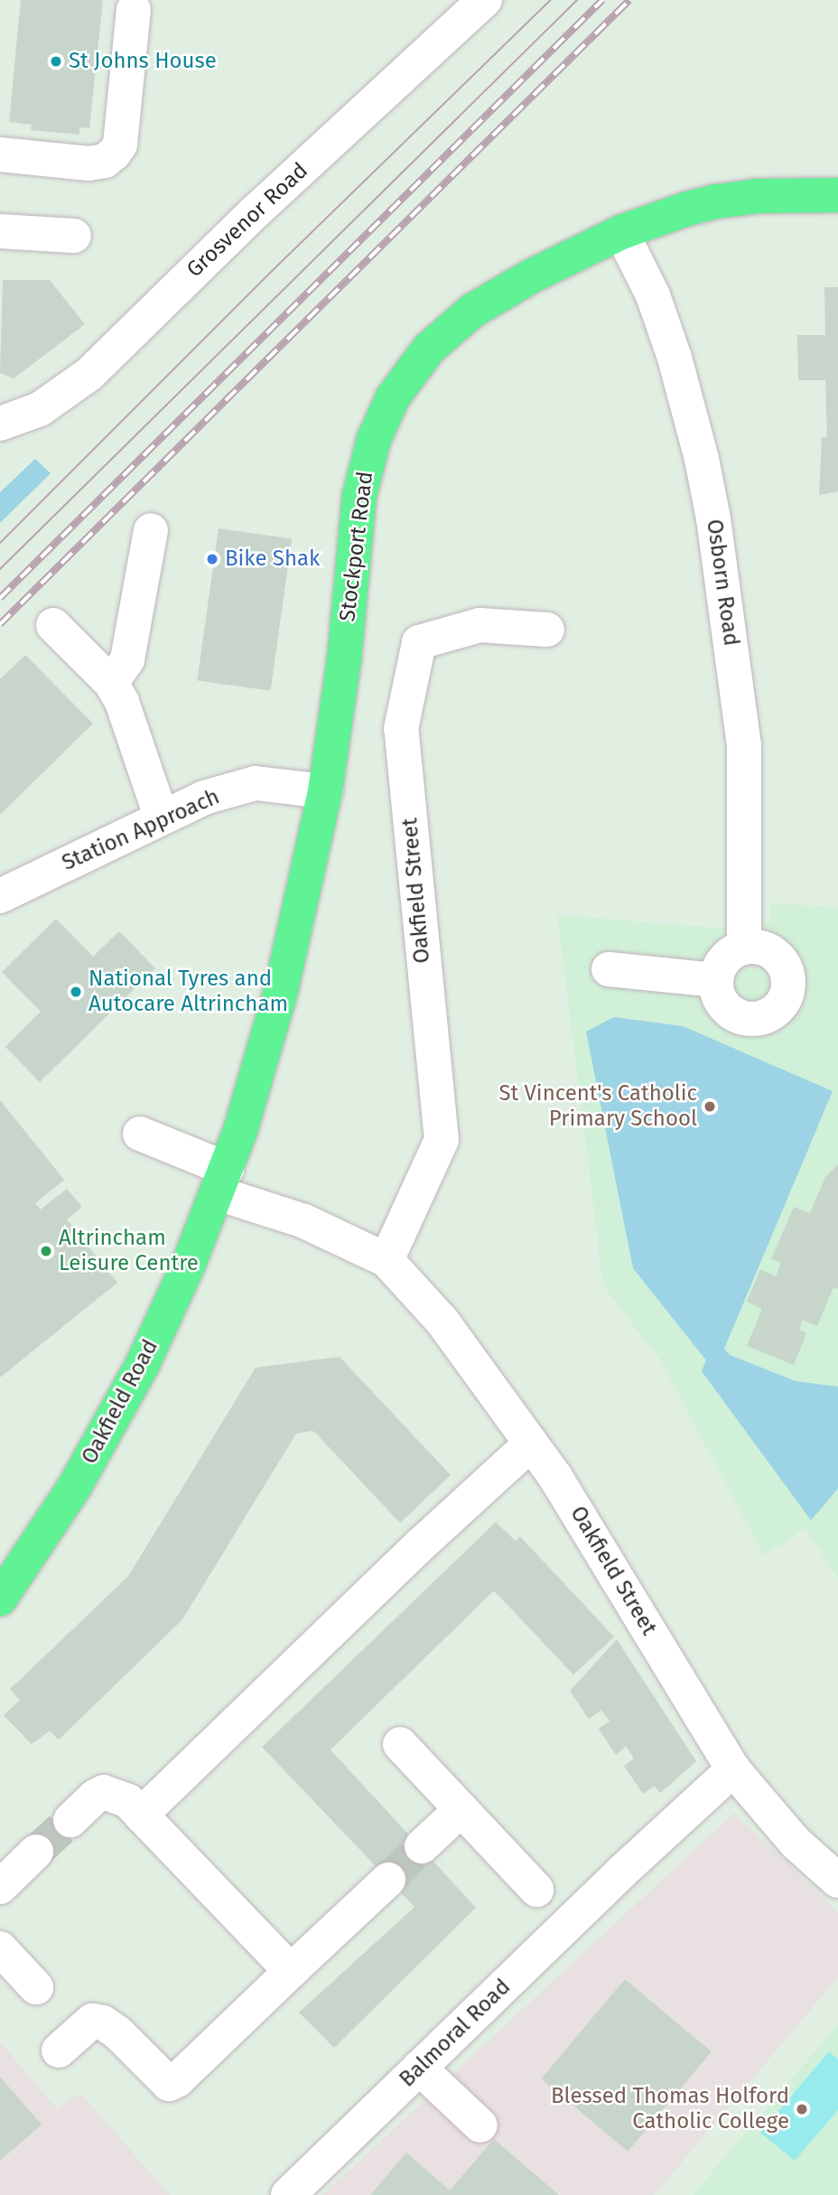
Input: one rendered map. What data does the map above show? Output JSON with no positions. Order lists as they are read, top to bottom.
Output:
{
  "streets": {
    "main road": ["Stockport Road", "Oakfield Road"],
    "street": [
      "Grosvenor Road",
      "Osborn Road",
      "Station Approach",
      "Oakfield Street",
      "Balmoral Road"
    ]
  },
  "crossings": [
    ["Stockport Road", "Osborn Road"],
    ["Stockport Road", "Station Approach"],
    ["Stockport Road", "Oakfield Street"],
    ["Stockport Road", "Oakfield Road"],
    ["Oakfield Street", "Oakfield Road"],
    ["Oakfield Street", "Balmoral Road"]
  ],
  "places": [
    "St Johns House",
    "Bike Shak",
    "National Tyres and Autocare Altrincham",
    "St Vincent's Catholic Primary School",
    "Altrincham Leisure Centre",
    "Blessed Thomas Holford Catholic College"
  ]
}
